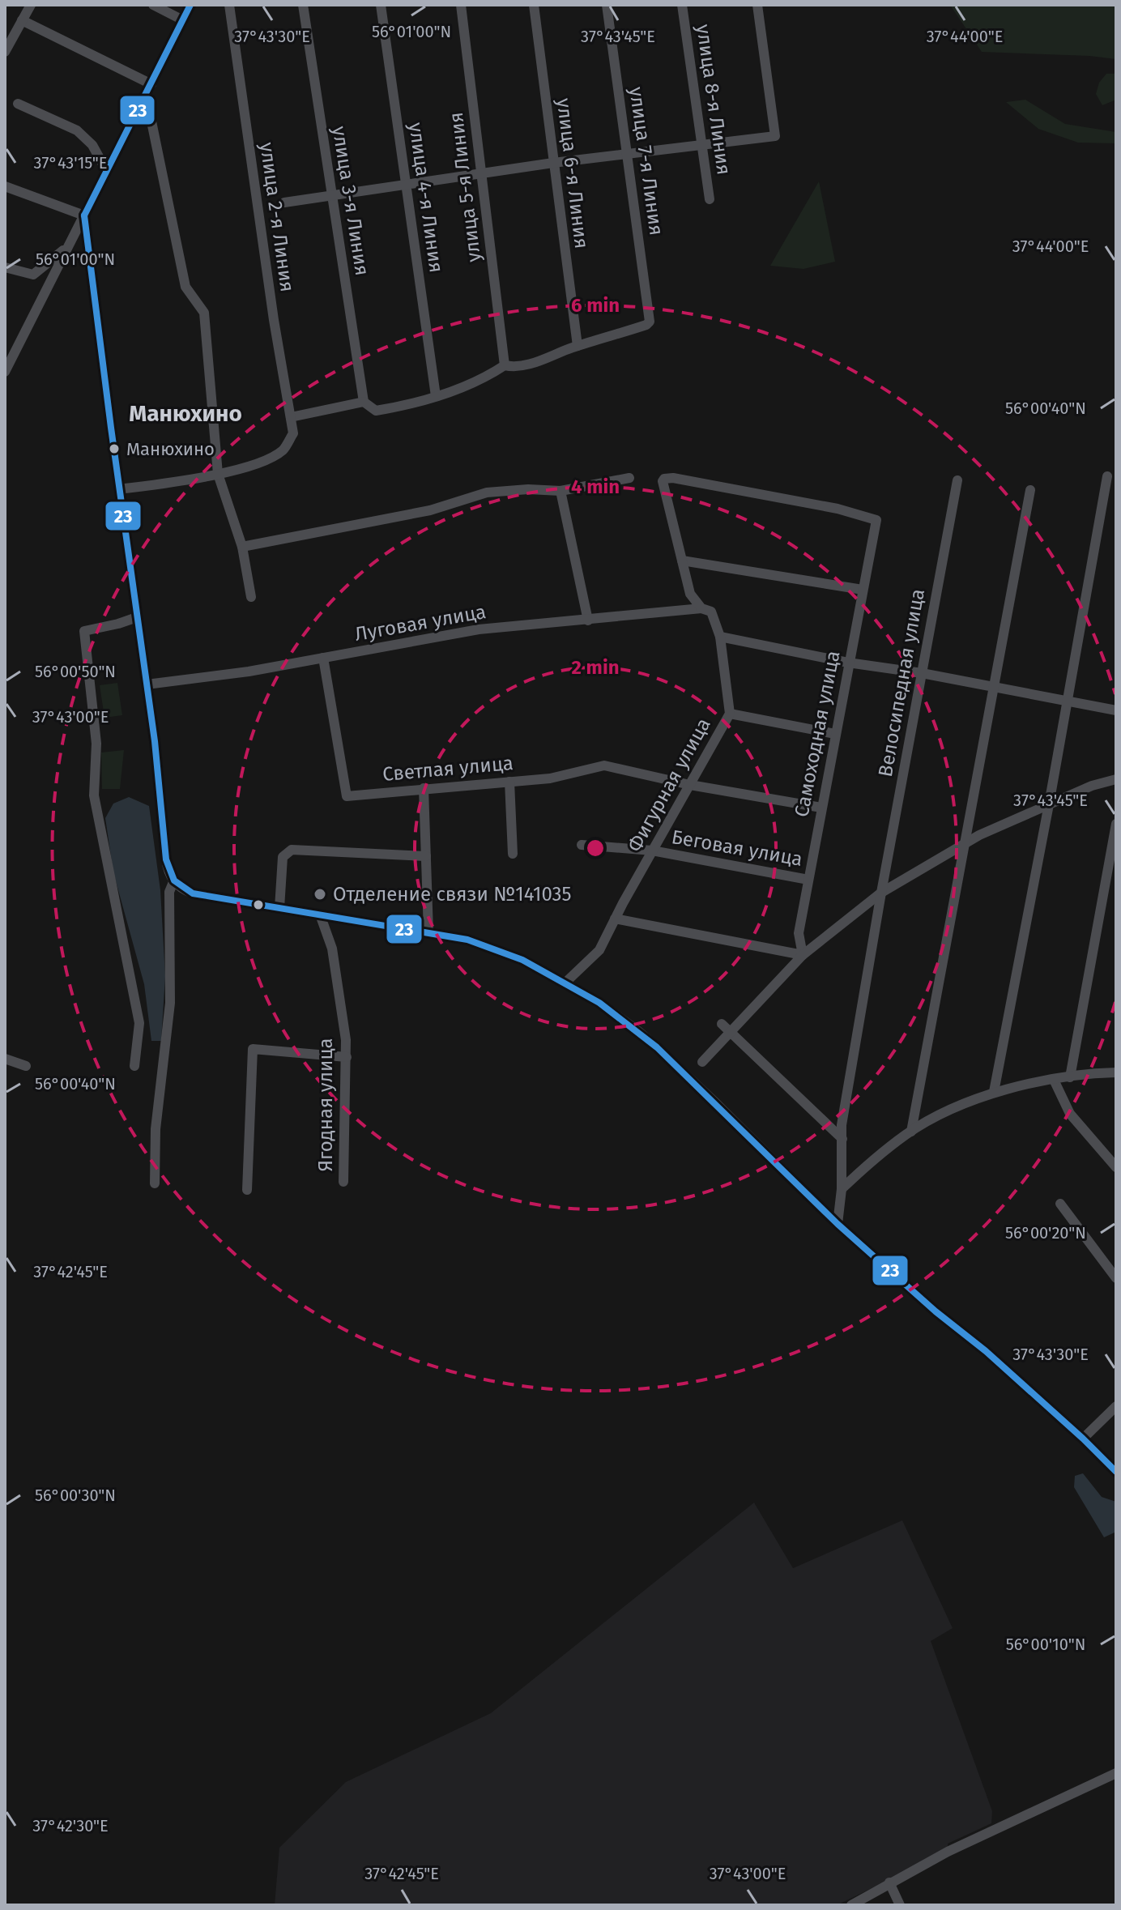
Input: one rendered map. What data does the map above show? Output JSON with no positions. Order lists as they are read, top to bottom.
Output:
{
  "streets": {
    "street": [
      "улица 8-я Линия",
      "улица 7-я Линия",
      "улица 6-я Линия",
      "улица 5-я Линия",
      "улица 4-я Линия",
      "улица 3-я Линия",
      "улица 2-я Линия",
      "Луговая улица",
      "Велосипедная улица",
      "Самоходная улица",
      "Светлая улица",
      "Фигурная улица",
      "Беговая улица",
      "Ягодная улица"
    ]
  },
  "crossings": [
    ["улица 7-я Линия", "улица 6-я Линия"],
    ["Луговая улица", "Светлая улица"],
    ["Луговая улица", "Фигурная улица"],
    ["Самоходная улица", "Светлая улица"],
    ["Самоходная улица", "Фигурная улица"],
    ["Самоходная улица", "Беговая улица"],
    ["Светлая улица", "Фигурная улица"],
    ["Фигурная улица", "Беговая улица"]
  ],
  "districts": ["Манюхино"],
  "places": ["Манюхино", "Отделение связи №141035"],
  "lines": ["transit line 23"],
  "coordinates": [
    "56°01'00\"N",
    "37°43'45\"E",
    "37°44'00\"E",
    "37°43'30\"E",
    "37°43'15\"E",
    "56°00'40\"N",
    "56°00'50\"N",
    "37°43'00\"E",
    "56°00'20\"N",
    "37°42'45\"E",
    "56°00'30\"N",
    "56°00'10\"N",
    "37°42'30\"E"
  ],
  "rings": ["6 min", "4 min", "2 min"]
}
